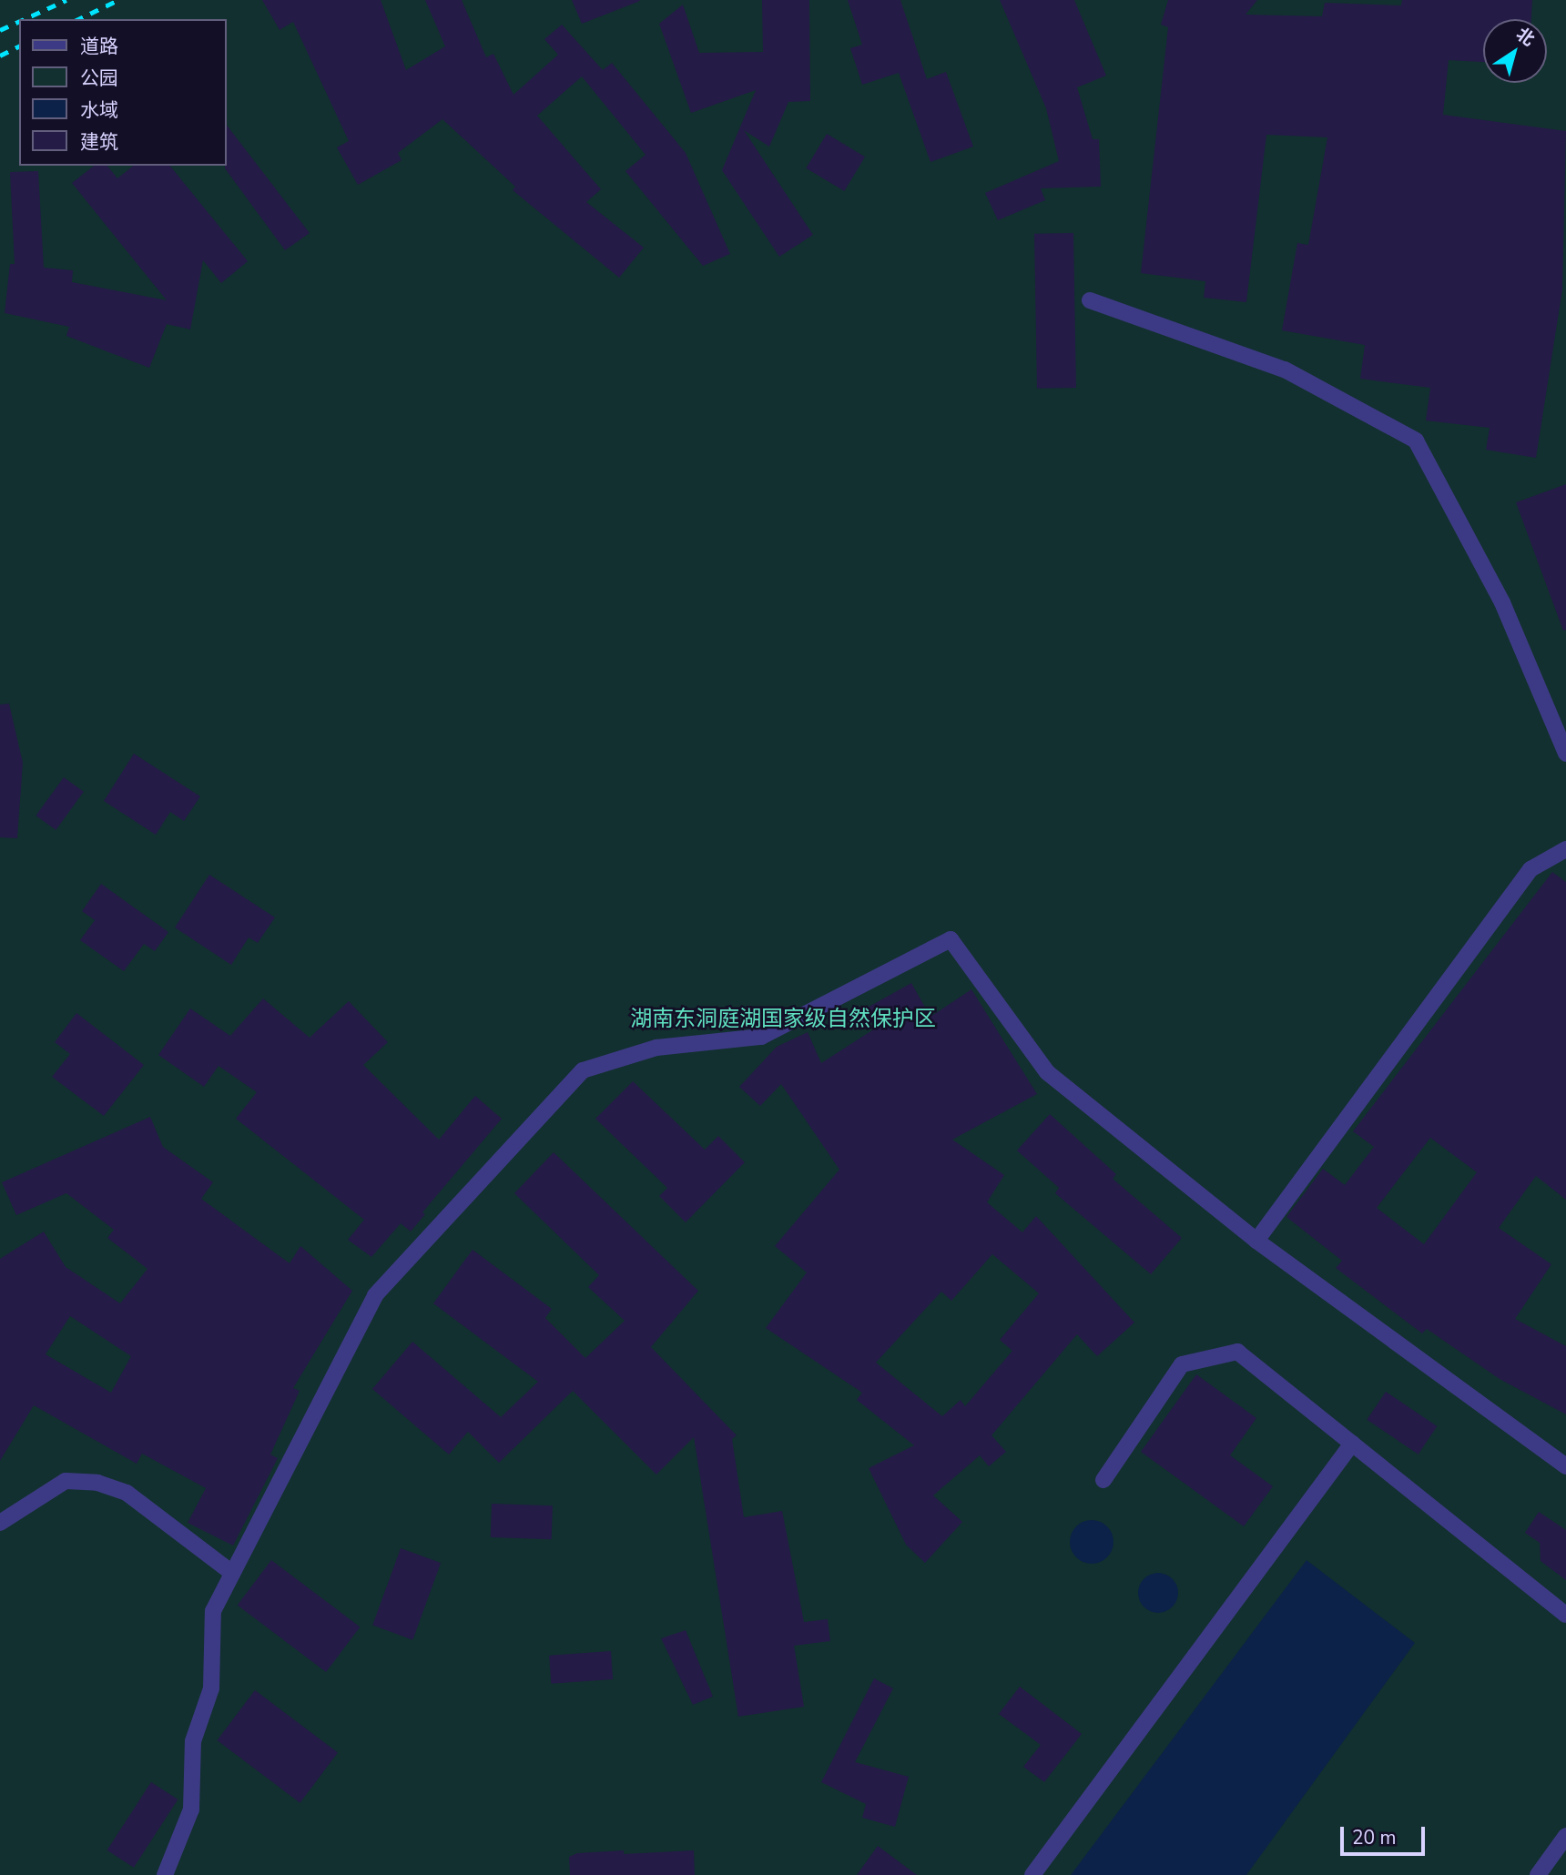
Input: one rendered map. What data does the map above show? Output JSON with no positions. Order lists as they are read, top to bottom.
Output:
{
  "parks": ["湖南东洞庭湖国家级自然保护区"],
  "legend": [
    "道路",
    "公园",
    "水域",
    "建筑"
  ],
  "scale_bar": "20 m",
  "north": "top right"
}
